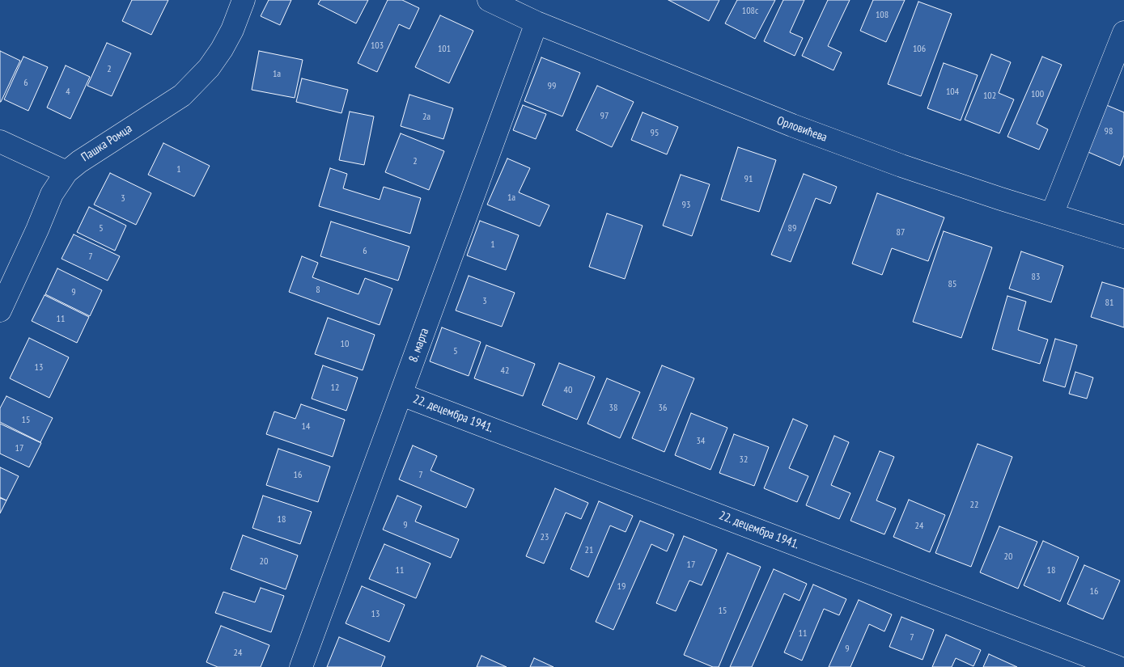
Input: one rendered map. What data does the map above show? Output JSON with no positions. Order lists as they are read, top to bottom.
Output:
{
  "streets": {
    "street": [
      "Орловићева",
      "Пашка Ромца",
      "8. марта",
      "22. децембра 1941."
    ]
  },
  "crossings": [
    ["Орловићева", "8. марта"],
    ["8. марта", "22. децембра 1941."]
  ],
  "house_numbers": [
    "108c",
    "108",
    "103",
    "101",
    "106",
    "2",
    "1a",
    "6",
    "99",
    "4",
    "104",
    "100",
    "102",
    "97",
    "2a",
    "98",
    "95",
    "2",
    "1",
    "91",
    "1a",
    "3",
    "93",
    "5",
    "89",
    "87",
    "1",
    "6",
    "7",
    "83",
    "85",
    "8",
    "9",
    "3",
    "81",
    "11",
    "10",
    "5",
    "13",
    "42",
    "12",
    "40",
    "38",
    "36",
    "15",
    "14",
    "34",
    "17",
    "32",
    "16",
    "7",
    "22",
    "18",
    "9",
    "24",
    "23",
    "21",
    "20",
    "20",
    "17",
    "11",
    "18",
    "19",
    "16",
    "15",
    "13",
    "11",
    "7",
    "9",
    "24"
  ]
}
